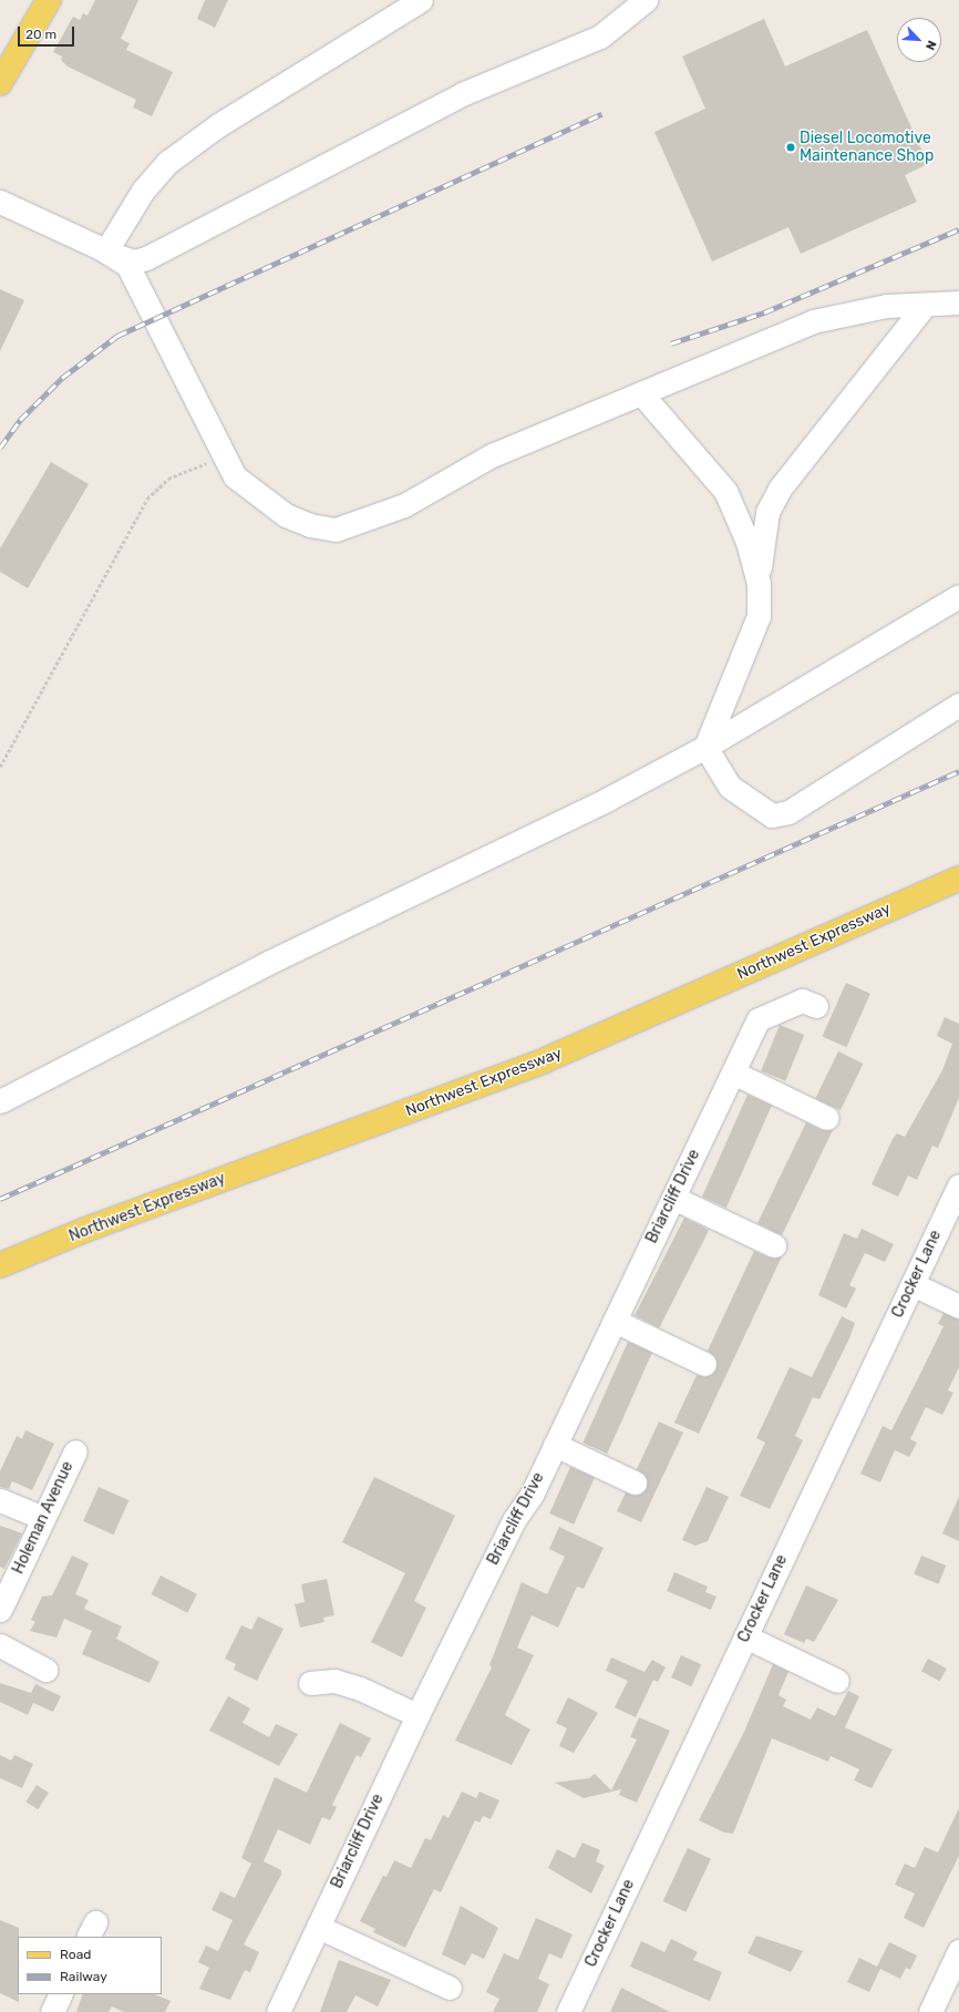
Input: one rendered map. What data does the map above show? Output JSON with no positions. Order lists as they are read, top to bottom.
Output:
{
  "streets": {
    "main road": ["Northwest Expressway"],
    "street": ["Briarcliff Drive", "Crocker Lane", "Holeman Avenue"]
  },
  "places": ["Diesel Locomotive Maintenance Shop"],
  "legend": ["Road", "Railway"],
  "scale_bar": "20 m",
  "north": "bottom right"
}
